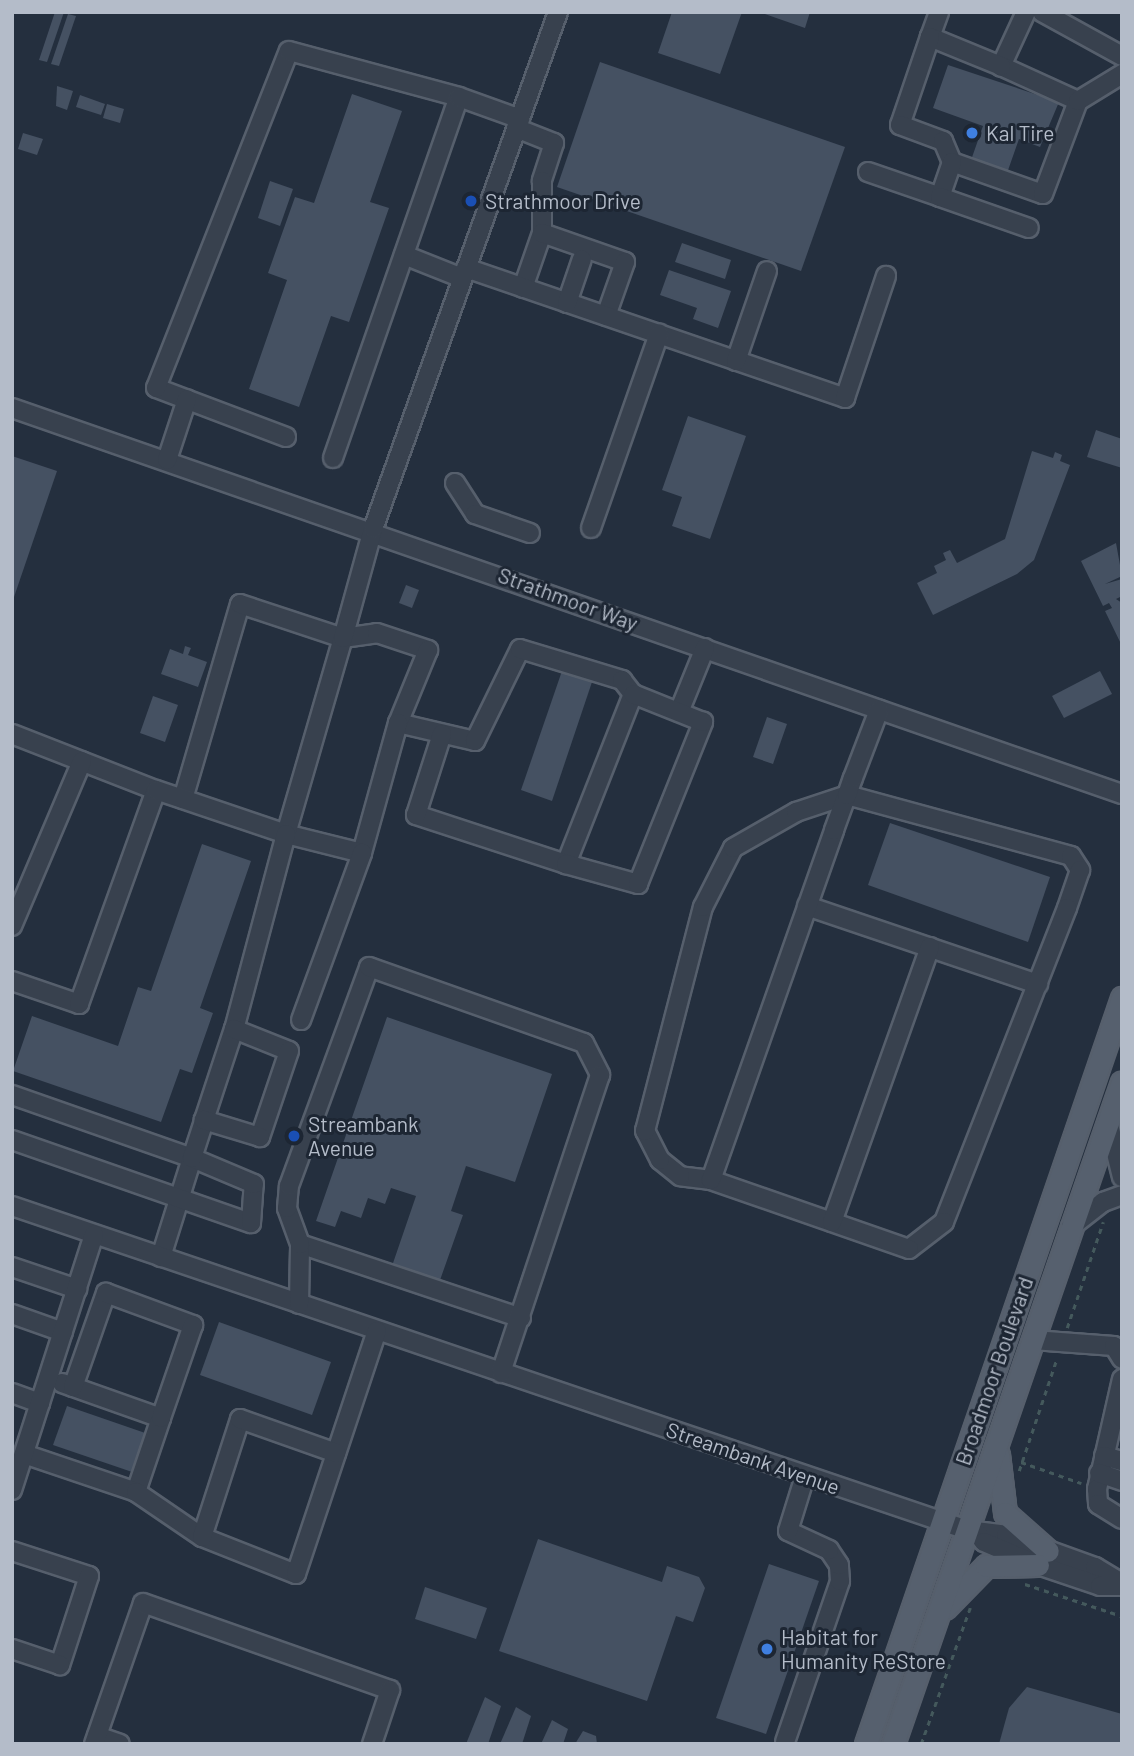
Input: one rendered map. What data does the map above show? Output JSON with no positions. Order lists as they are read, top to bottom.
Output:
{
  "streets": {
    "main road": ["Broadmoor Boulevard"],
    "street": ["Strathmoor Way", "Streambank Avenue"]
  },
  "crossings": [
    ["Broadmoor Boulevard", "Streambank Avenue"]
  ],
  "places": [
    "Kal Tire",
    "Strathmoor Drive",
    "Streambank Avenue",
    "Habitat for Humanity ReStore"
  ]
}
